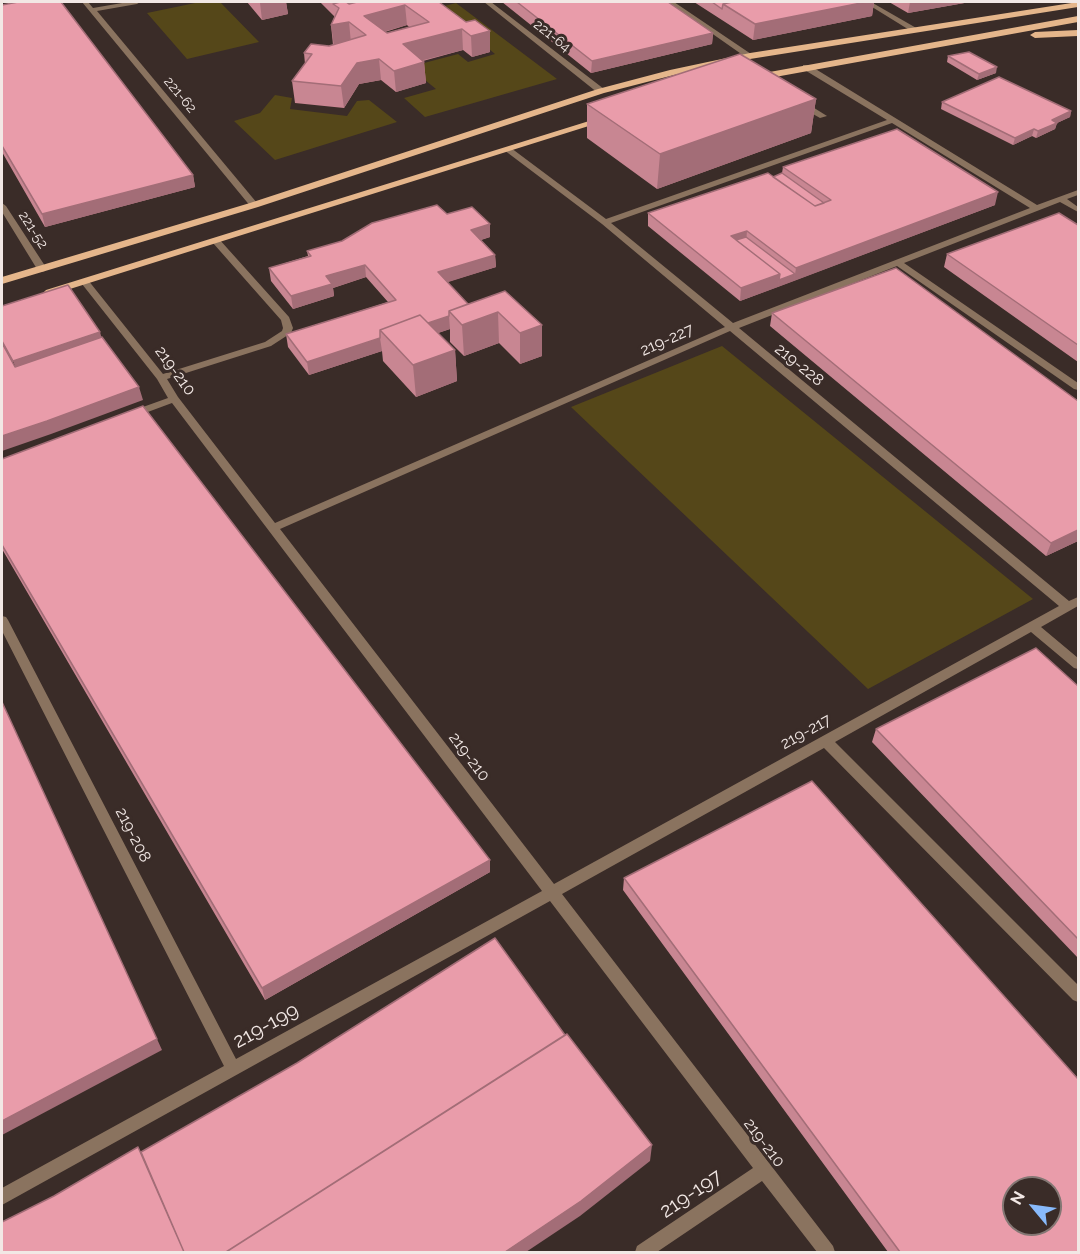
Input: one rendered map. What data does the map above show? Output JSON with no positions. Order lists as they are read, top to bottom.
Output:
{
  "streets": {
    "street": [
      "221-64",
      "221-62",
      "221-52",
      "219-227",
      "219-228",
      "219-210",
      "219-217",
      "219-208",
      "219-199",
      "219-197"
    ]
  },
  "crossings": [
    ["219-227", "219-228"],
    ["219-227", "219-210"],
    ["219-228", "219-217"],
    ["219-210", "219-217"],
    ["219-210", "219-199"],
    ["219-210", "219-197"],
    ["219-217", "219-199"],
    ["219-208", "219-199"]
  ],
  "north": "top left"
}
